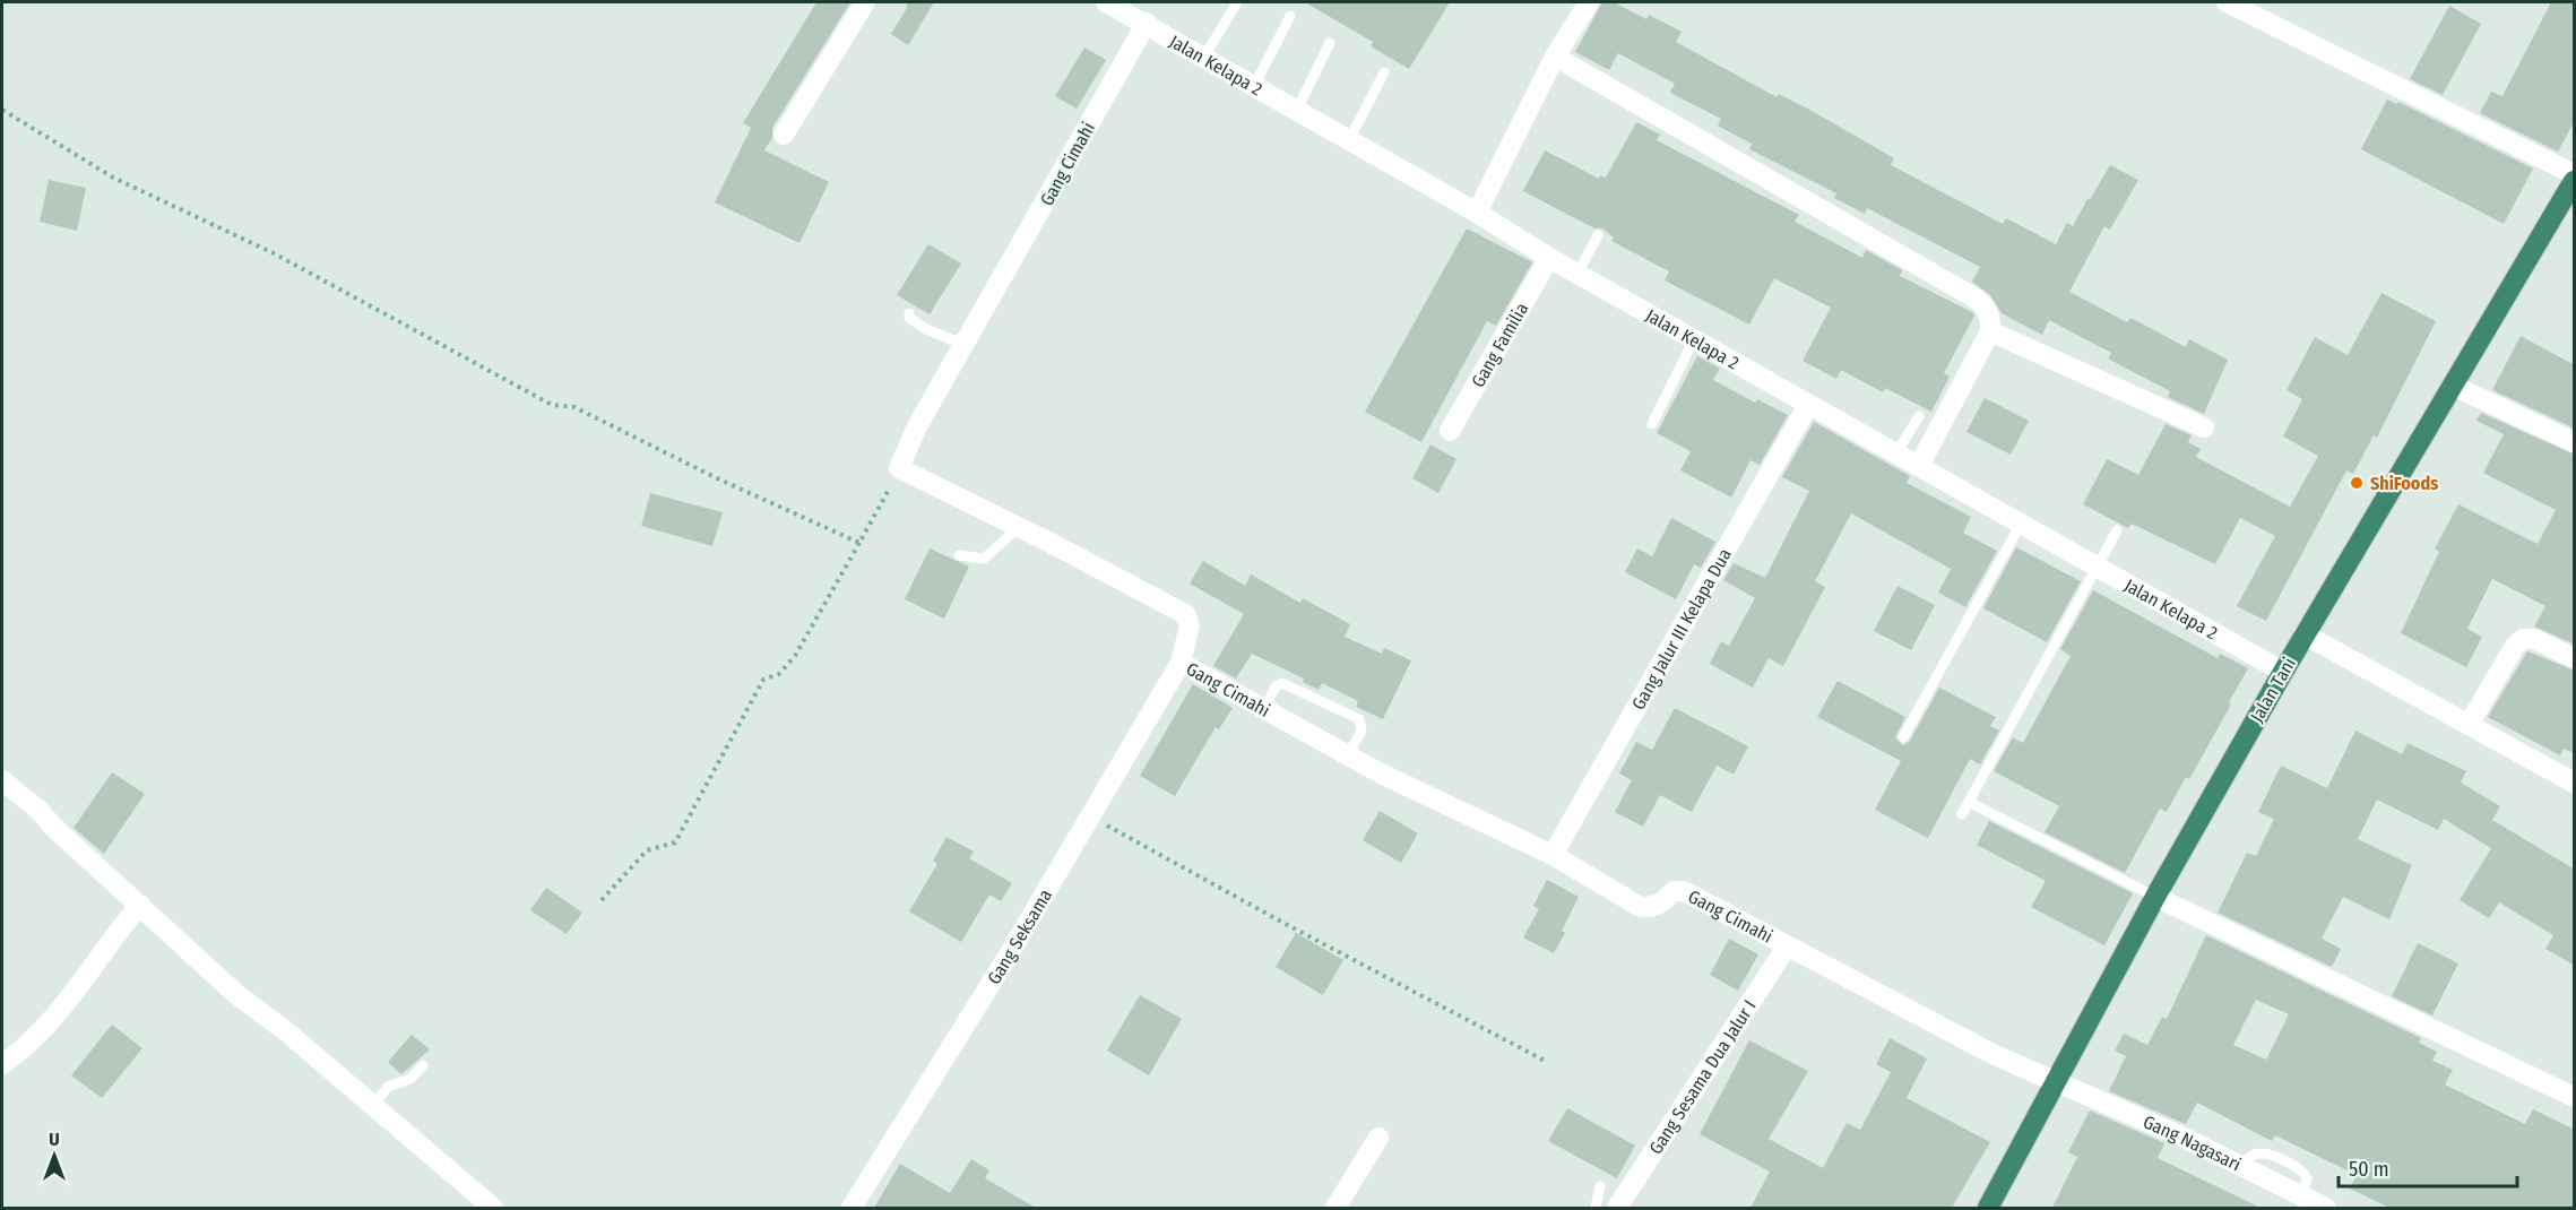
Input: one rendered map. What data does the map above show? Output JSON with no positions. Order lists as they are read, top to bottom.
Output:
{
  "streets": {
    "highway": ["Jalan Tani"],
    "street": [
      "Jalan Kelapa 2",
      "Gang Cimahi",
      "Gang Familia",
      "Gang Jalur III Kelapa Dua",
      "Gang Seksama",
      "Gang Sesama Dua Jalur I",
      "Gang Nagasari"
    ]
  },
  "crossings": [
    ["Jalan Kelapa 2", "Gang Cimahi"],
    ["Jalan Kelapa 2", "Gang Familia"],
    ["Jalan Kelapa 2", "Gang Jalur III Kelapa Dua"],
    ["Jalan Kelapa 2", "Jalan Tani"],
    ["Gang Cimahi", "Gang Jalur III Kelapa Dua"],
    ["Gang Cimahi", "Jalan Tani"],
    ["Gang Cimahi", "Gang Seksama"],
    ["Gang Cimahi", "Gang Sesama Dua Jalur I"],
    ["Gang Cimahi", "Gang Nagasari"],
    ["Jalan Tani", "Gang Nagasari"]
  ],
  "places": ["ShiFoods"],
  "scale_bar": "50 m",
  "north": "top"
}
